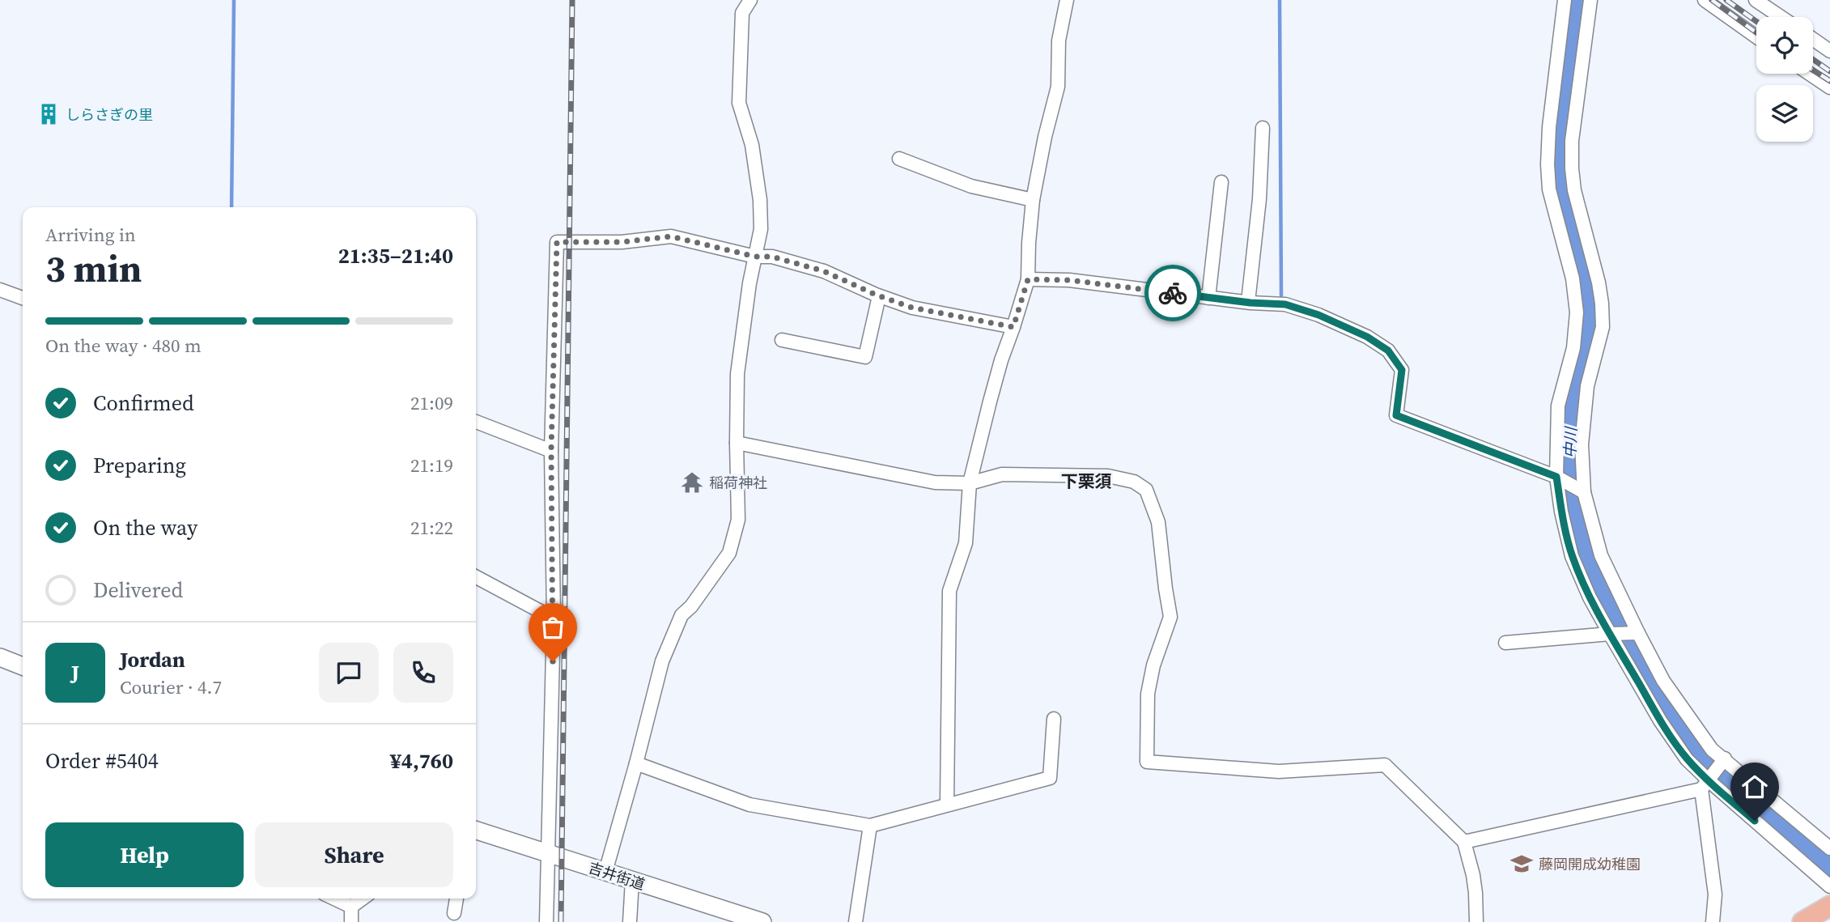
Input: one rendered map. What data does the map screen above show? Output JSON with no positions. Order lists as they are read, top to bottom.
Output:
{
  "streets": {
    "main road": ["吉井街道"]
  },
  "districts": ["下栗須"],
  "water": ["中川"],
  "places": {
    "building": ["しらさぎの里"],
    "temple": ["稲荷神社"],
    "school or university": ["藤岡開成幼稚園"]
  },
  "page": {
    "heading": ["3 min", "Arriving in", "21:35–21:40"],
    "panel": [
      "Jordan",
      "Courier · 4.7",
      "Order #5404",
      "¥4,760"
    ],
    "bar": "On the way · 480 m",
    "list": [
      ["Confirmed", "21:09"],
      ["Preparing", "21:19"],
      ["On the way", "21:22"],
      "Delivered"
    ],
    "round": "J",
    "buttons": ["Help", "Share"]
  }
}
